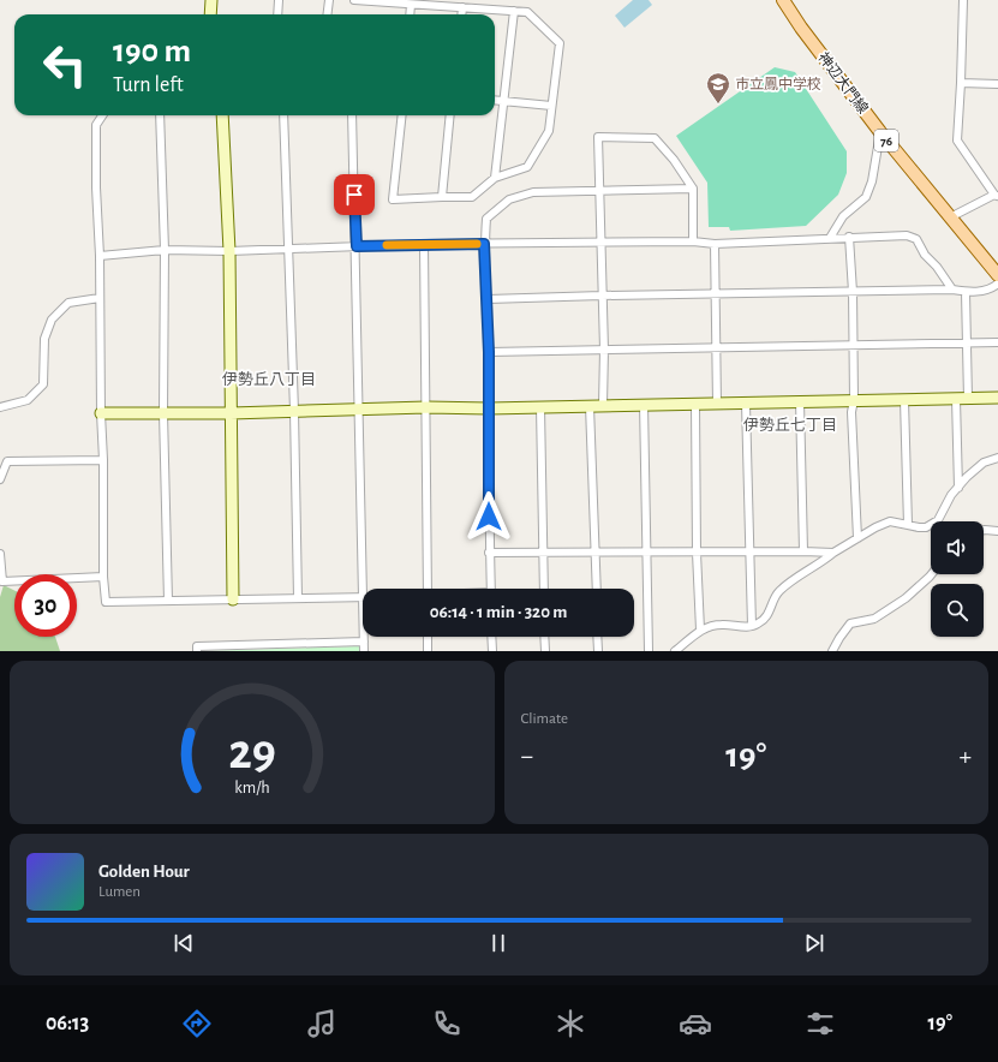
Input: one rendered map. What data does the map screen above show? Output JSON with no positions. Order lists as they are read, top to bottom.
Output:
{
  "streets": {
    "main road": ["神辺大門線", "76"]
  },
  "districts": ["伊勢丘八丁目", "伊勢丘七丁目"],
  "places": {
    "school or university": ["市立鳳中学校"]
  },
  "page": {
    "turn": ["190 m", "Turn left"],
    "limit": "30",
    "trip": "06:14 · 1 min · 320 m",
    "tile": "Climate",
    "heat": ["−", "19°", "+"],
    "song": ["Golden Hour", "Lumen"],
    "tabs": ["06:13", "19°"],
    "gauge": ["29", "km/h"]
  }
}
